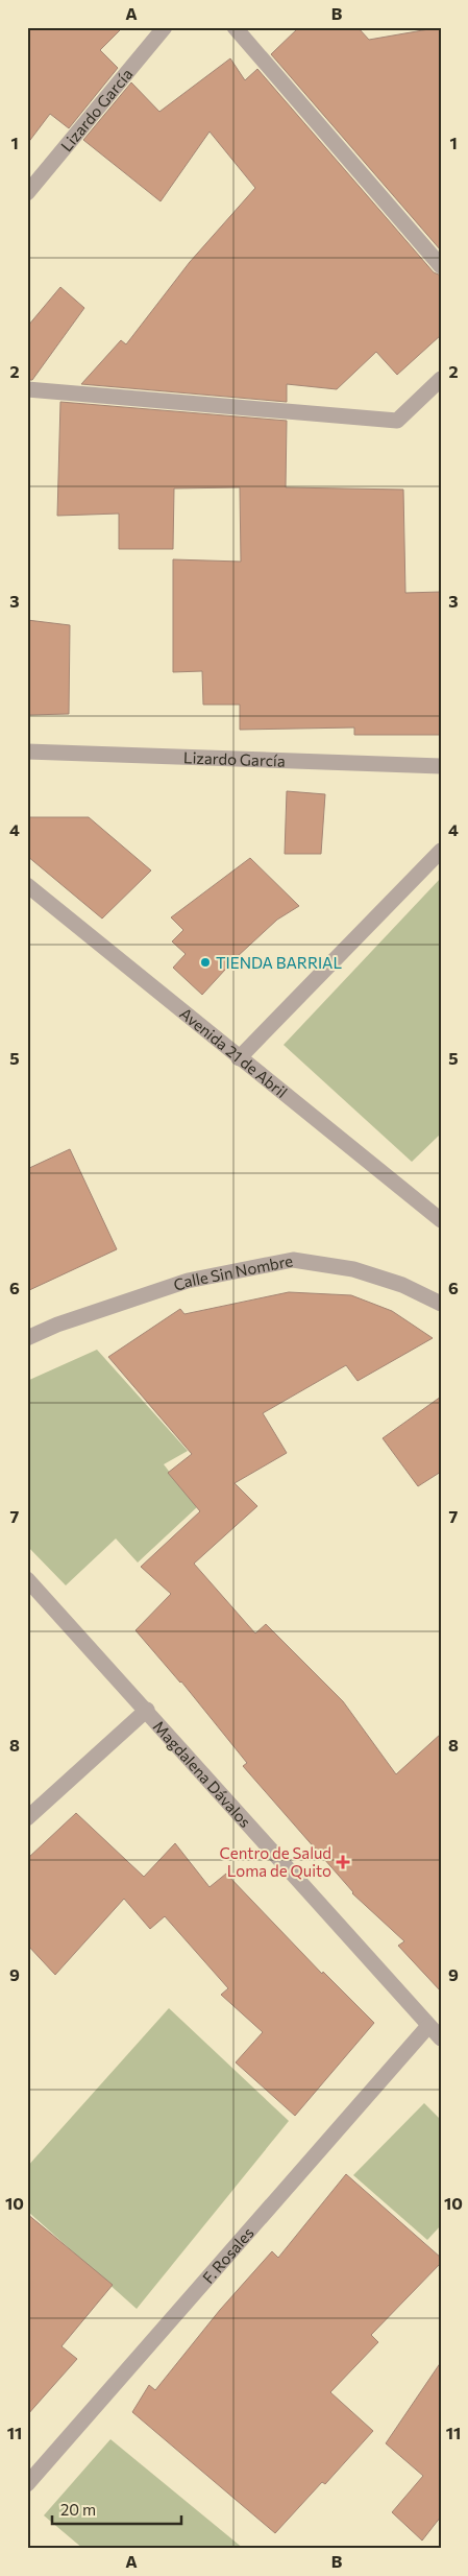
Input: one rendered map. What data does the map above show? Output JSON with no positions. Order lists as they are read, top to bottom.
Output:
{
  "streets": {
    "street": [
      "Lizardo García",
      "Avenida 21 de Abril",
      "Calle Sin Nombre",
      "Magdalena Dávalos",
      "F. Rosales"
    ]
  },
  "crossings": [
    ["Magdalena Dávalos", "F. Rosales"]
  ],
  "places": {
    "other": ["TIENDA BARRIAL"],
    "health": ["Centro de Salud Loma de Quito"]
  },
  "scale_bar": "20 m",
  "grid": {
    "columns": ["A", "B"],
    "rows": [
      "1",
      "2",
      "3",
      "4",
      "5",
      "6",
      "7",
      "8",
      "9",
      "10",
      "11"
    ]
  }
}
